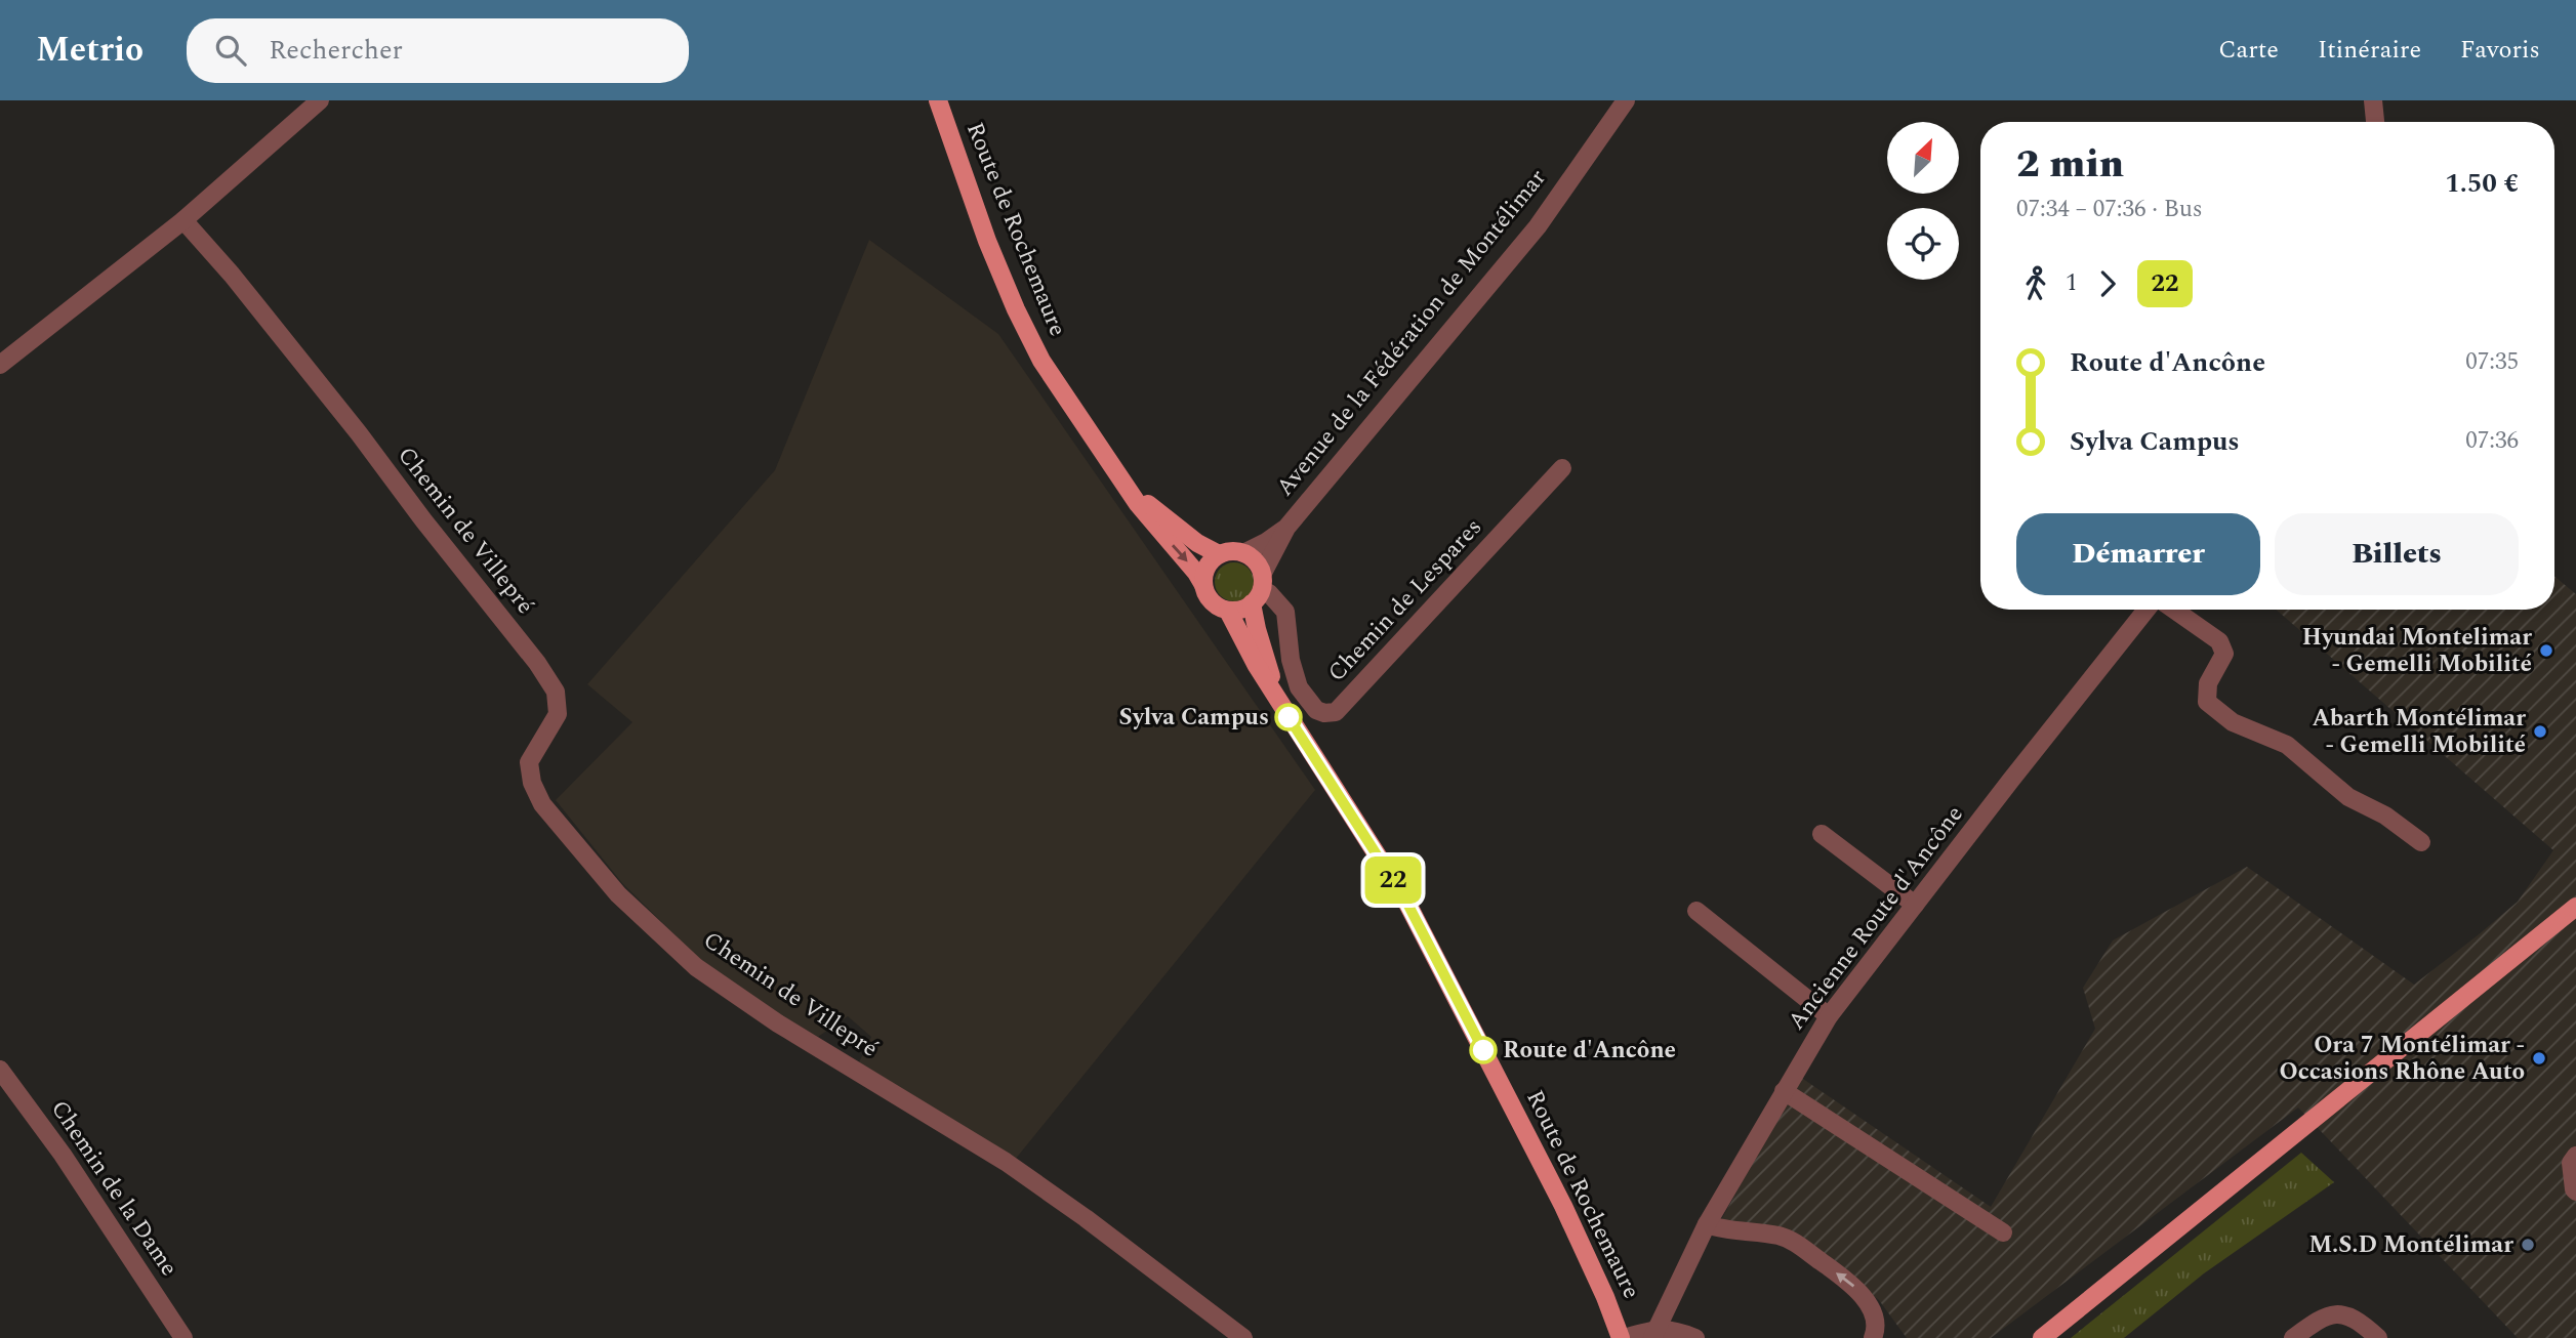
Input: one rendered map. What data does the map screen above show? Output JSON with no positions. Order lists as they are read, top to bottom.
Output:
{
  "streets": {
    "main road": ["Route de Rochemaure"],
    "street": [
      "Avenue de la Fédération de Montélimar",
      "Chemin de Villepré",
      "Chemin de Lespares",
      "Ancienne Route d'Ancône",
      "Chemin de la Dame"
    ]
  },
  "crossings": [
    ["Route de Rochemaure", "Avenue de la Fédération de Montélimar"],
    ["Route de Rochemaure", "Chemin de Lespares"],
    ["Avenue de la Fédération de Montélimar", "Chemin de Lespares"]
  ],
  "places": [
    "Hyundai Montelimar - Gemelli Mobilité",
    "Sylva Campus",
    "Abarth Montélimar - Gemelli Mobilité",
    "Route d'Ancône",
    "Ora 7 Montélimar - Occasions Rhône Auto",
    "M.S.D Montélimar"
  ],
  "lines": ["bus line 22"],
  "north": "top right",
  "page": {
    "header": "Metrio",
    "search": "Rechercher",
    "nav": ["Carte", "Itinéraire", "Favoris"],
    "on_map": "22",
    "heading": ["2 min", "07:34 – 07:36 · Bus", "1.50 €"],
    "legs": ["1", "22"],
    "list": [
      {
        "name": "Route d'Ancône",
        "value": "07:35"
      },
      {
        "name": "Sylva Campus",
        "value": "07:36"
      }
    ],
    "buttons": ["Démarrer", "Billets"]
  }
}
